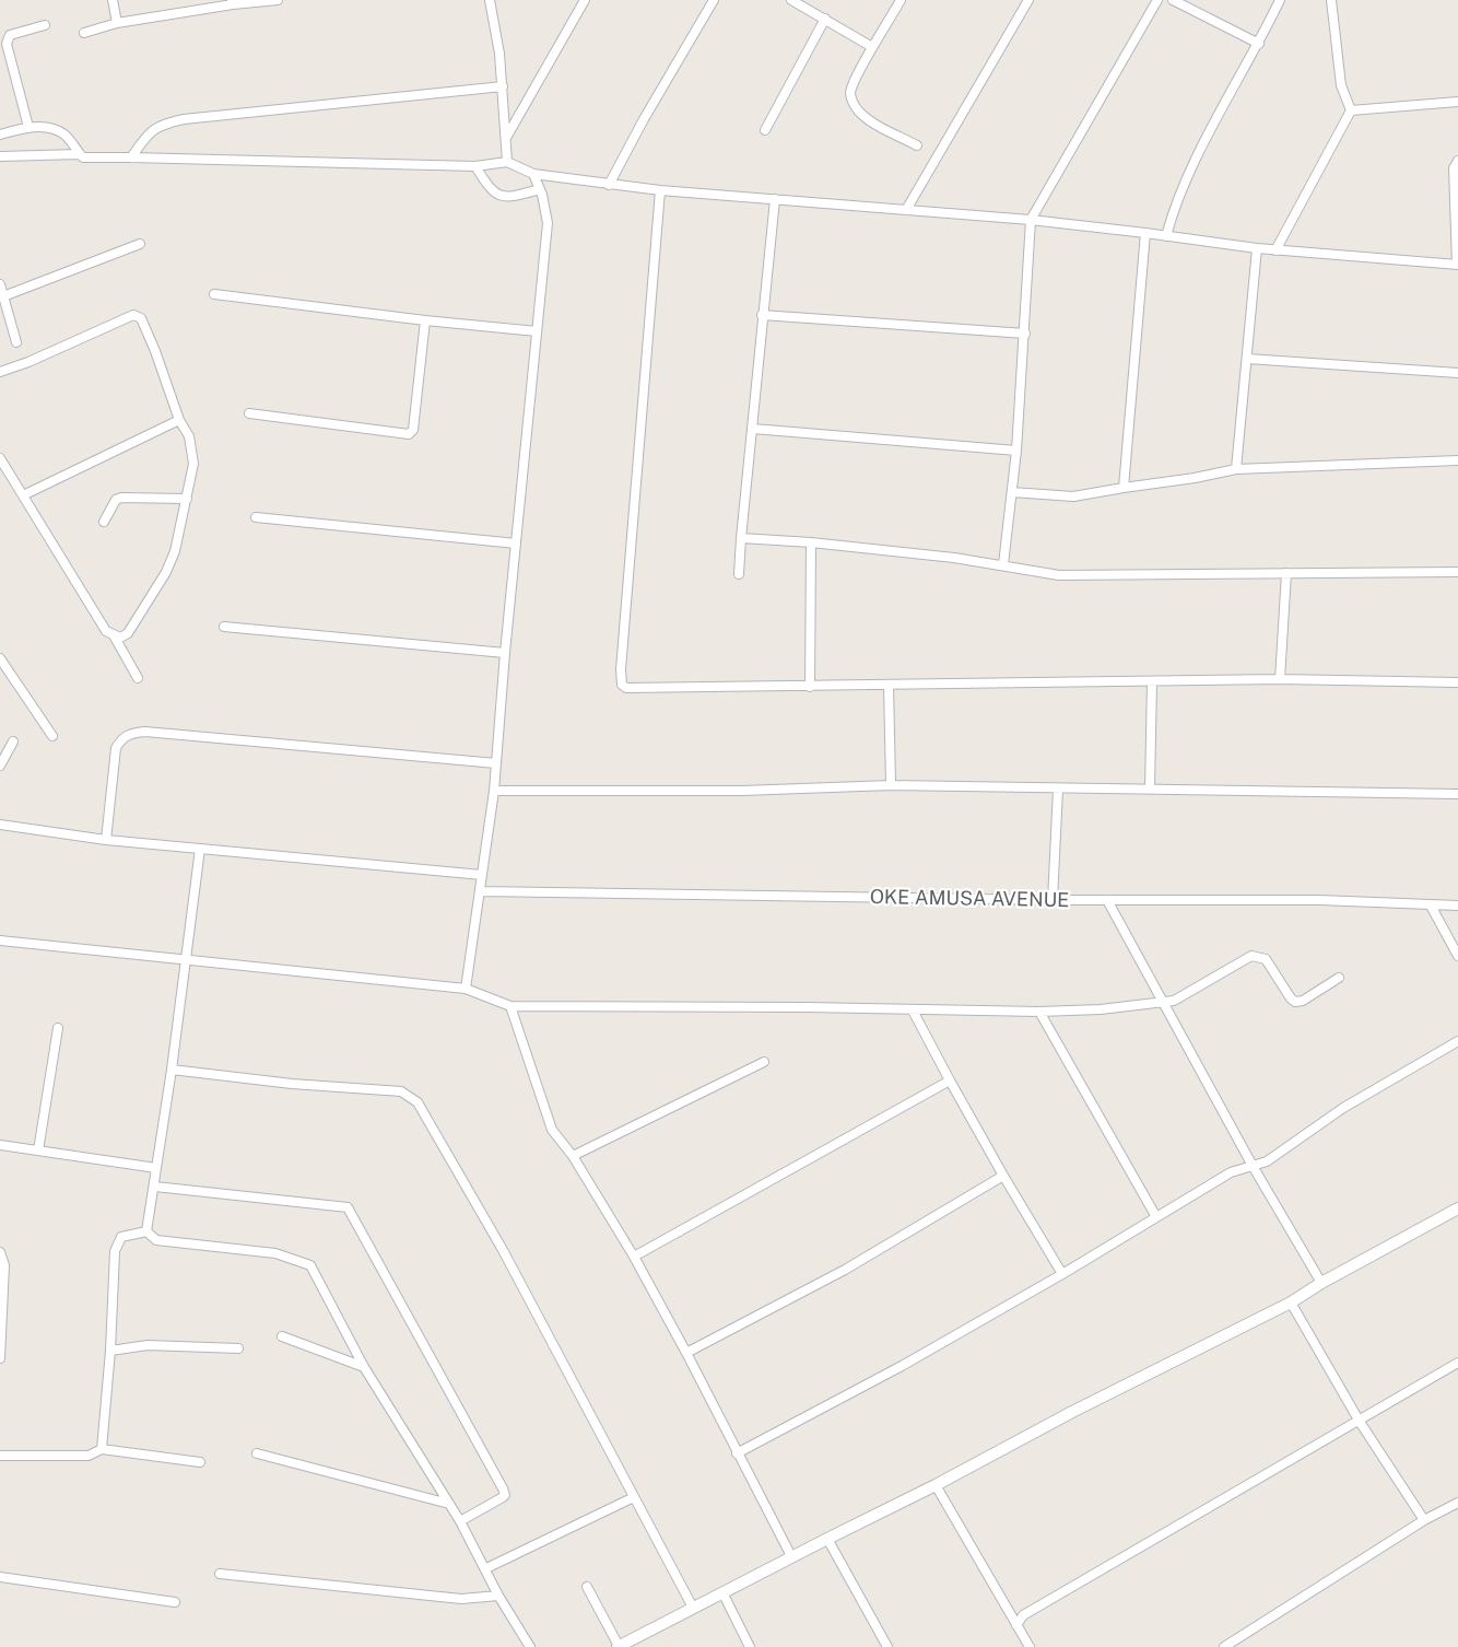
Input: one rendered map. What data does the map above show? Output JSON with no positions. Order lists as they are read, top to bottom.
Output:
{
  "streets": {
    "street": ["OKE AMUSA AVENUE"]
  }
}
